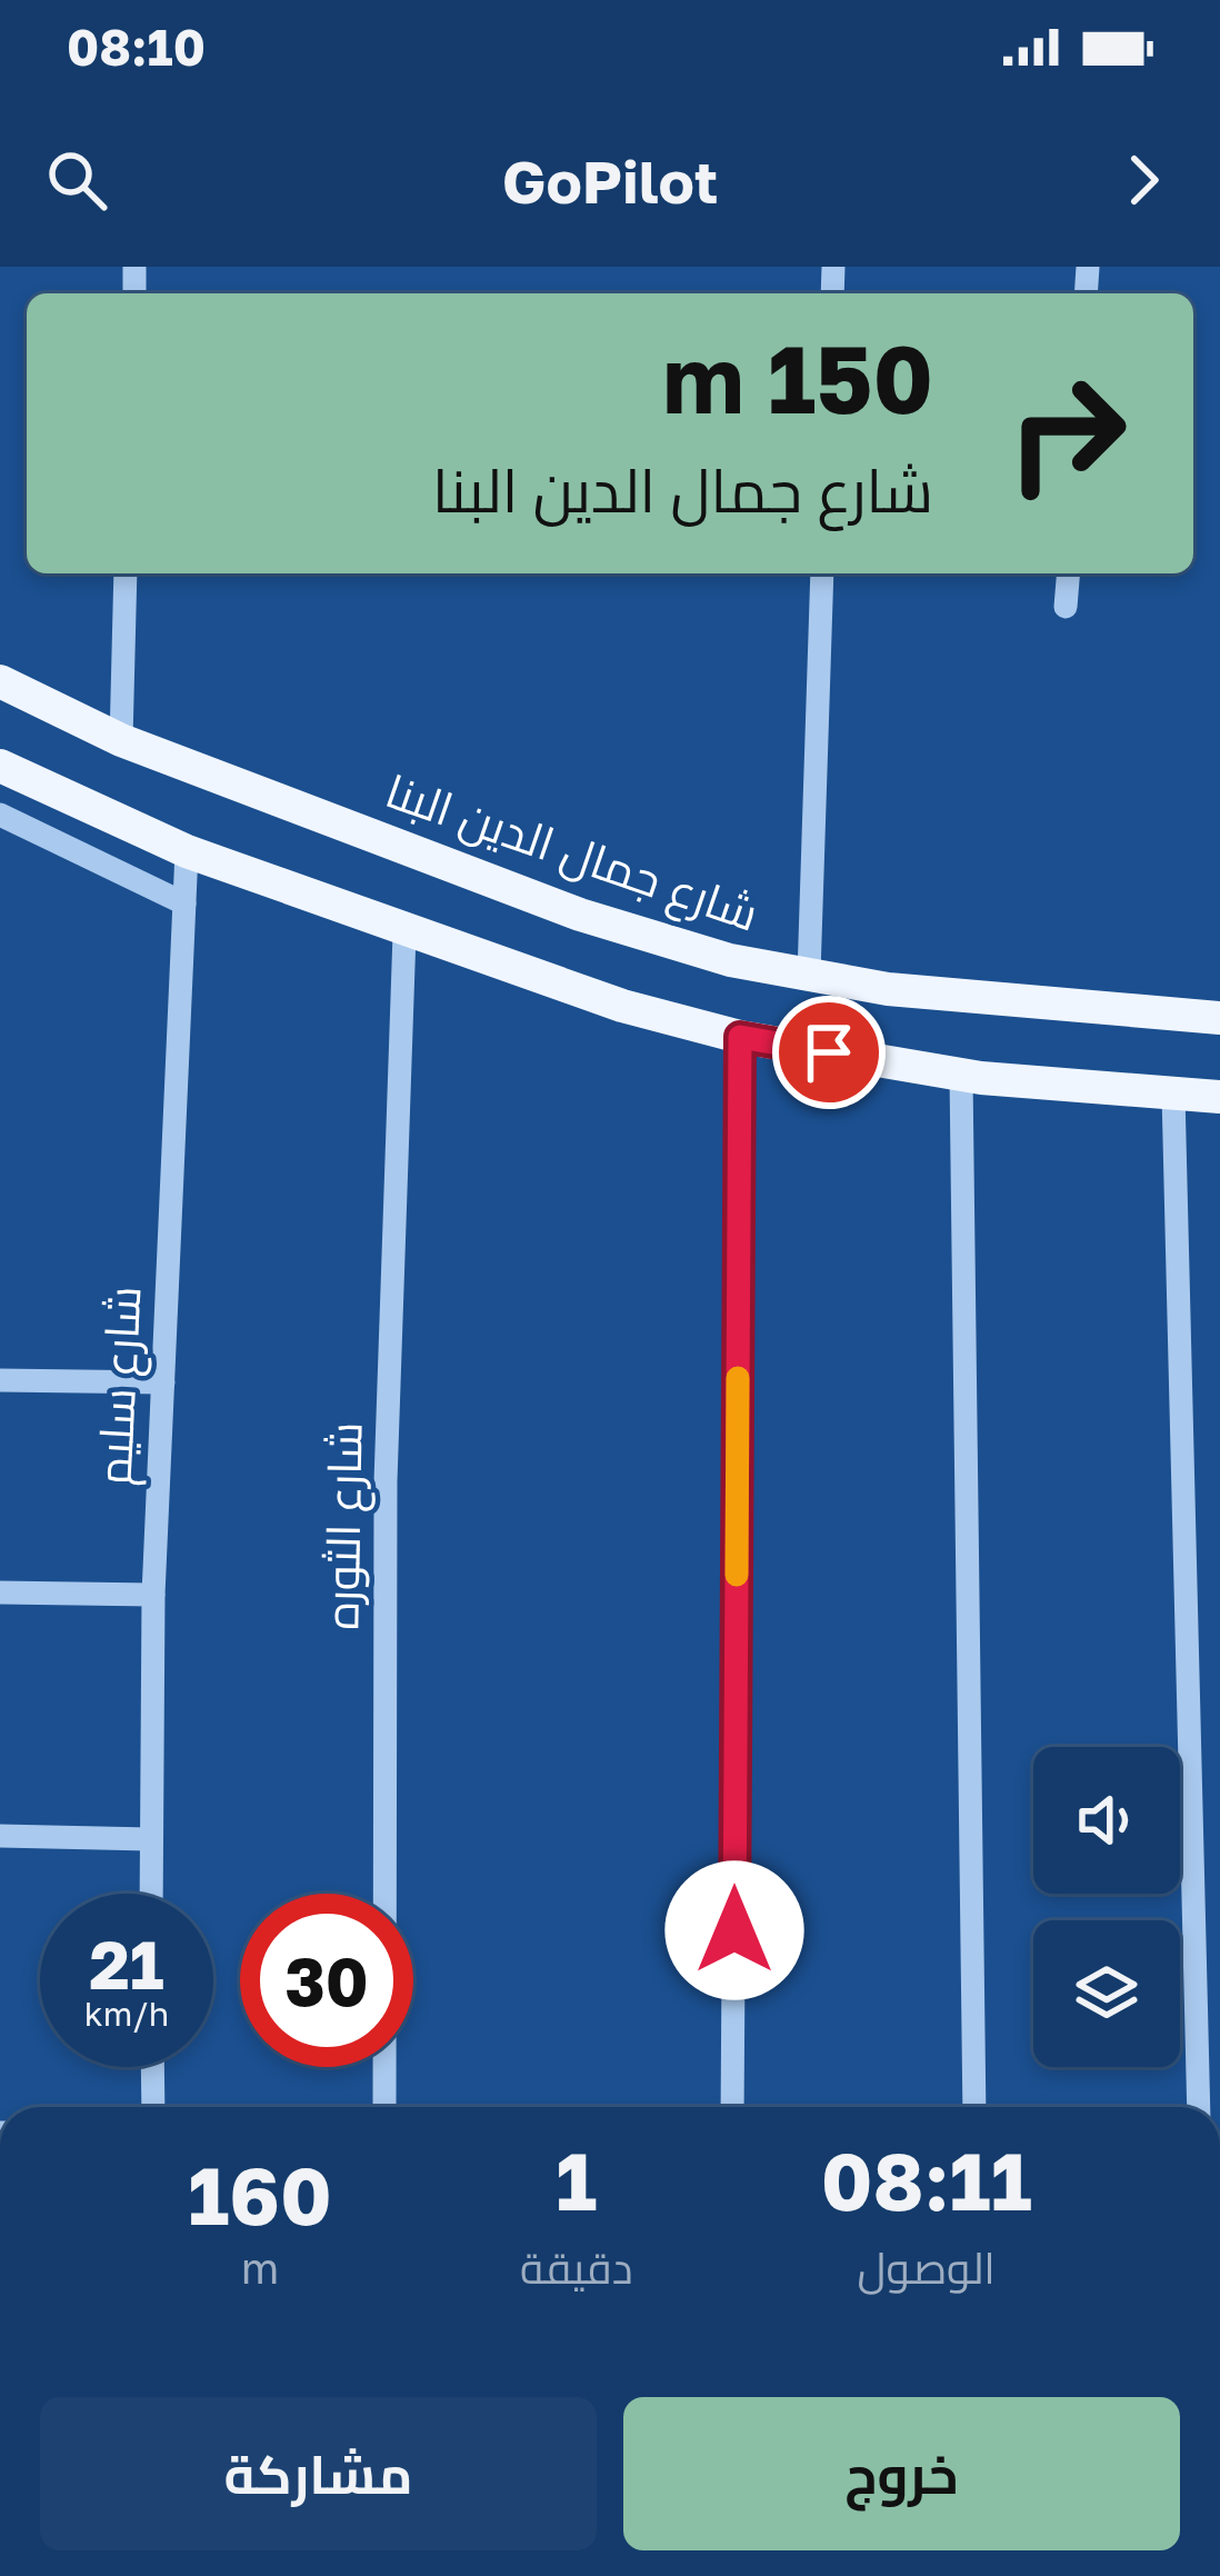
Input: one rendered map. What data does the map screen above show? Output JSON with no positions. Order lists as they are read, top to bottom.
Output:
{
  "streets": {
    "main road": ["شارع جمال الدين البنا"],
    "street": ["شارع سليم", "شارع الثوره"]
  },
  "page": {
    "status": "08:10",
    "header": "GoPilot",
    "turn": ["150 m", "شارع جمال الدين البنا"],
    "speed": "21 km/h",
    "limit": "30",
    "eta": [
      "08:11",
      "الوصول",
      "1",
      "دقيقة",
      "160",
      "m"
    ],
    "buttons": ["خروج", "مشاركة"]
  }
}
